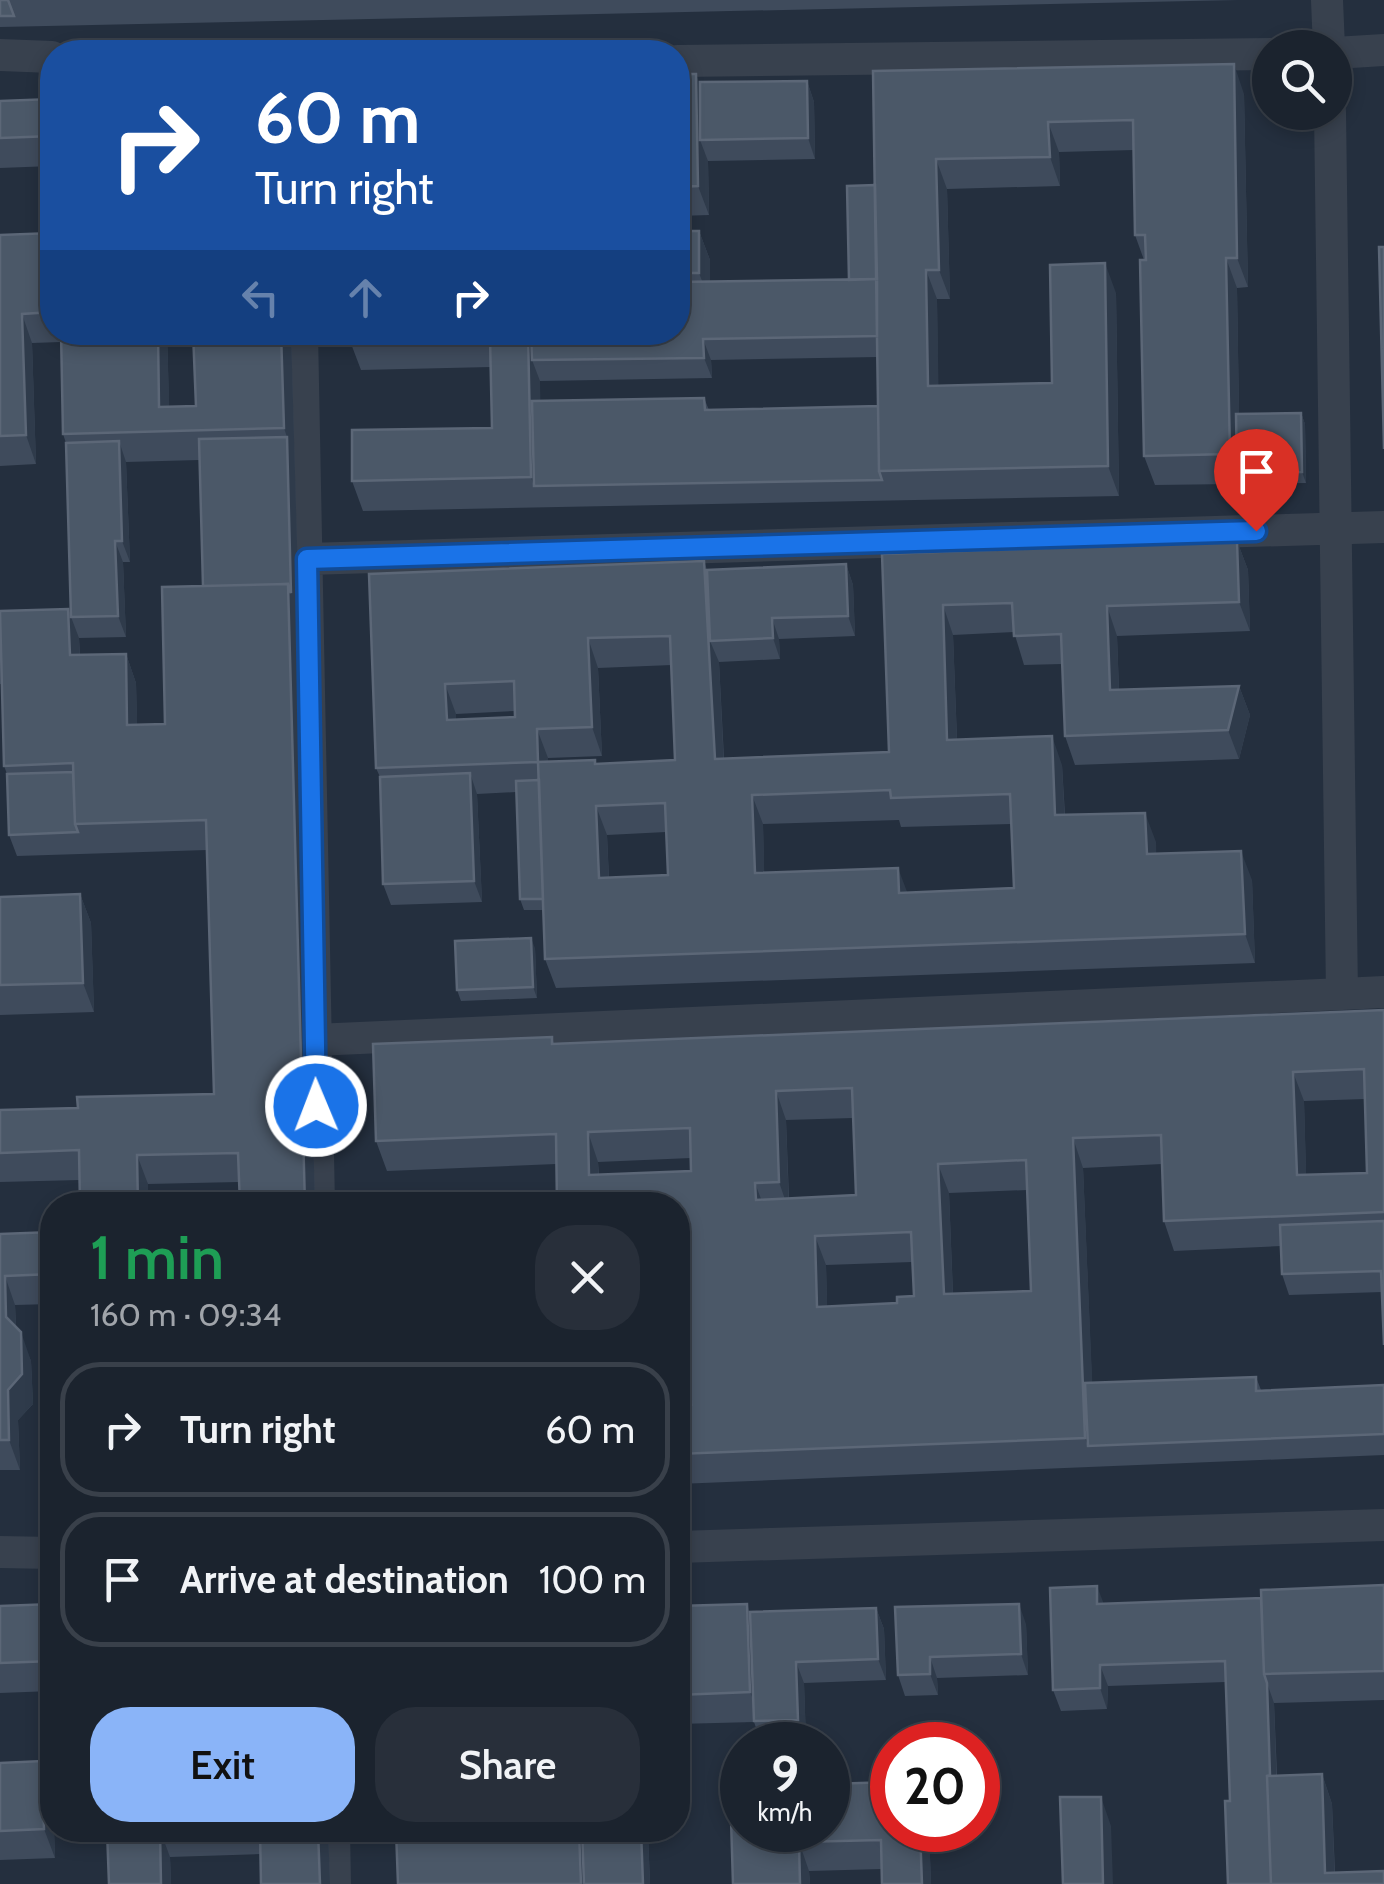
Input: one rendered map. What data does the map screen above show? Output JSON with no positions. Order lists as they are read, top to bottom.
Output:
{
  "page": {
    "turn": ["60 m", "Turn right"],
    "heading": ["1 min", "160 m · 09:34"],
    "list": [
      {
        "name": "Turn right",
        "value": "60 m"
      },
      {
        "name": "Arrive at destination",
        "value": "100 m"
      }
    ],
    "buttons": ["Exit", "Share"],
    "speed": "9 km/h",
    "limit": "20"
  }
}
